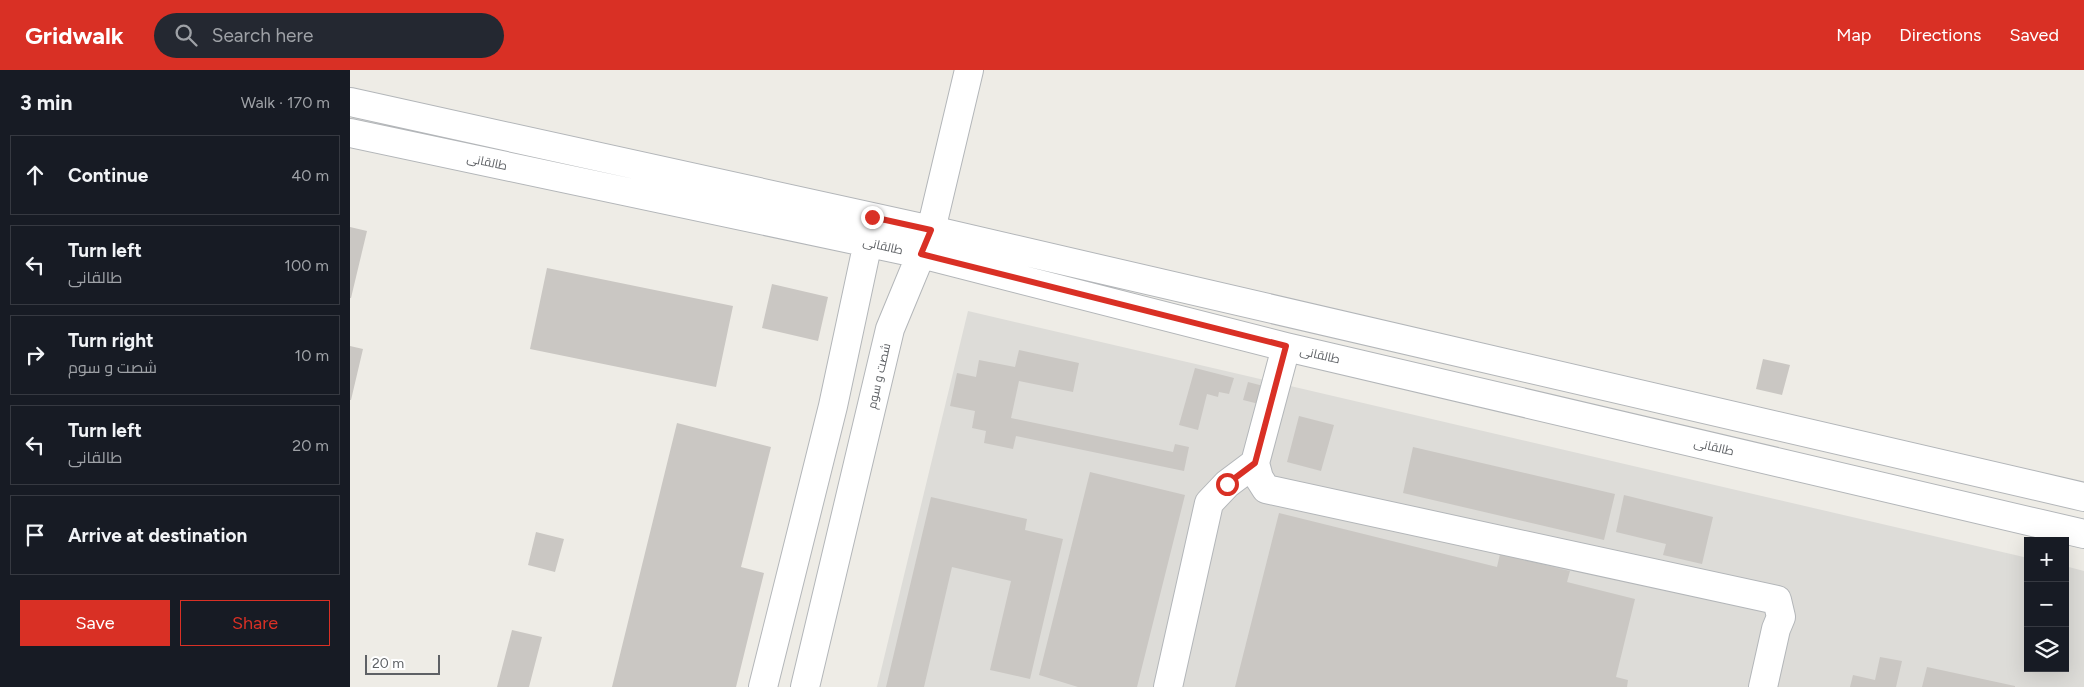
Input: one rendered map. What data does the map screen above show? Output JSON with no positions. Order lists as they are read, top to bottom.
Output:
{
  "streets": {
    "street": ["طالقانی", "شصت و سوم"]
  },
  "crossings": [
    ["طالقانی", "شصت و سوم"]
  ],
  "scale_bar": "20 m",
  "page": {
    "header": "Gridwalk",
    "search": "Search here",
    "nav": ["Map", "Directions", "Saved"],
    "heading": ["3 min", "Walk · 170 m"],
    "list": [
      ["Continue", "40 m"],
      ["Turn left", "طالقانی", "100 m"],
      ["Turn right", "شصت و سوم", "10 m"],
      ["Turn left", "طالقانی", "20 m"],
      "Arrive at destination"
    ],
    "map_buttons": ["+", "−"],
    "buttons": ["Save", "Share"],
    "scale": "20 m"
  }
}
